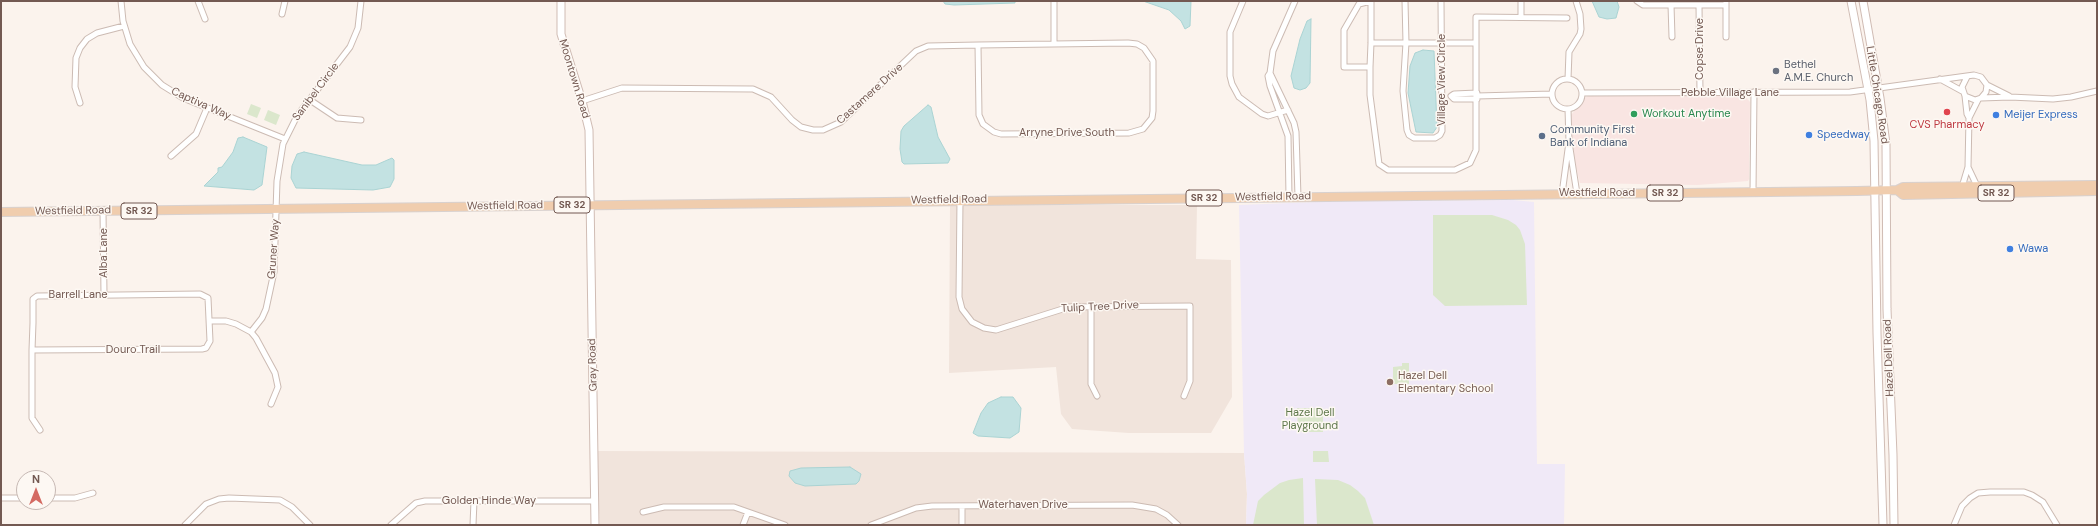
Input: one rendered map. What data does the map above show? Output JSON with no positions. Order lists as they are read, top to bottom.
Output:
{
  "streets": {
    "main road": [
      "Moontown Road",
      "Little Chicago Road",
      "Westfield Road",
      "SR 32",
      "Hazel Dell Road",
      "Gray Road"
    ],
    "street": [
      "Copse Drive",
      "Village View Circle",
      "Sanibel Circle",
      "Pebble Village Lane",
      "Castamere Drive",
      "Captiva Way",
      "Arryne Drive South",
      "Gruner Way",
      "Alba Lane",
      "Barrell Lane",
      "Tulip Tree Drive",
      "Douro Trail",
      "Golden Hinde Way",
      "Waterhaven Drive"
    ]
  },
  "crossings": [
    ["Copse Drive", "Pebble Village Lane"],
    ["Moontown Road", "Castamere Drive"],
    ["Moontown Road", "Westfield Road"],
    ["Moontown Road", "Gray Road"],
    ["Sanibel Circle", "Captiva Way"],
    ["Sanibel Circle", "Westfield Road"],
    ["Sanibel Circle", "Gruner Way"],
    ["Pebble Village Lane", "Little Chicago Road"],
    ["Castamere Drive", "Arryne Drive South"],
    ["Little Chicago Road", "Westfield Road"],
    ["Little Chicago Road", "Hazel Dell Road"],
    ["Westfield Road", "Gruner Way"],
    ["Westfield Road", "Alba Lane"],
    ["Westfield Road", "Tulip Tree Drive"],
    ["Westfield Road", "Hazel Dell Road"],
    ["Westfield Road", "Gray Road"],
    ["Alba Lane", "Barrell Lane"],
    ["Barrell Lane", "Douro Trail"],
    ["Gray Road", "Golden Hinde Way"]
  ],
  "parks": ["Hazel Dell Playground"],
  "places": [
    "Bethel A.M.E. Church",
    "CVS Pharmacy",
    "Workout Anytime",
    "Meijer Express",
    "Speedway",
    "Community First Bank of Indiana",
    "Wawa",
    "Hazel Dell Elementary School"
  ],
  "north": "top"
}
